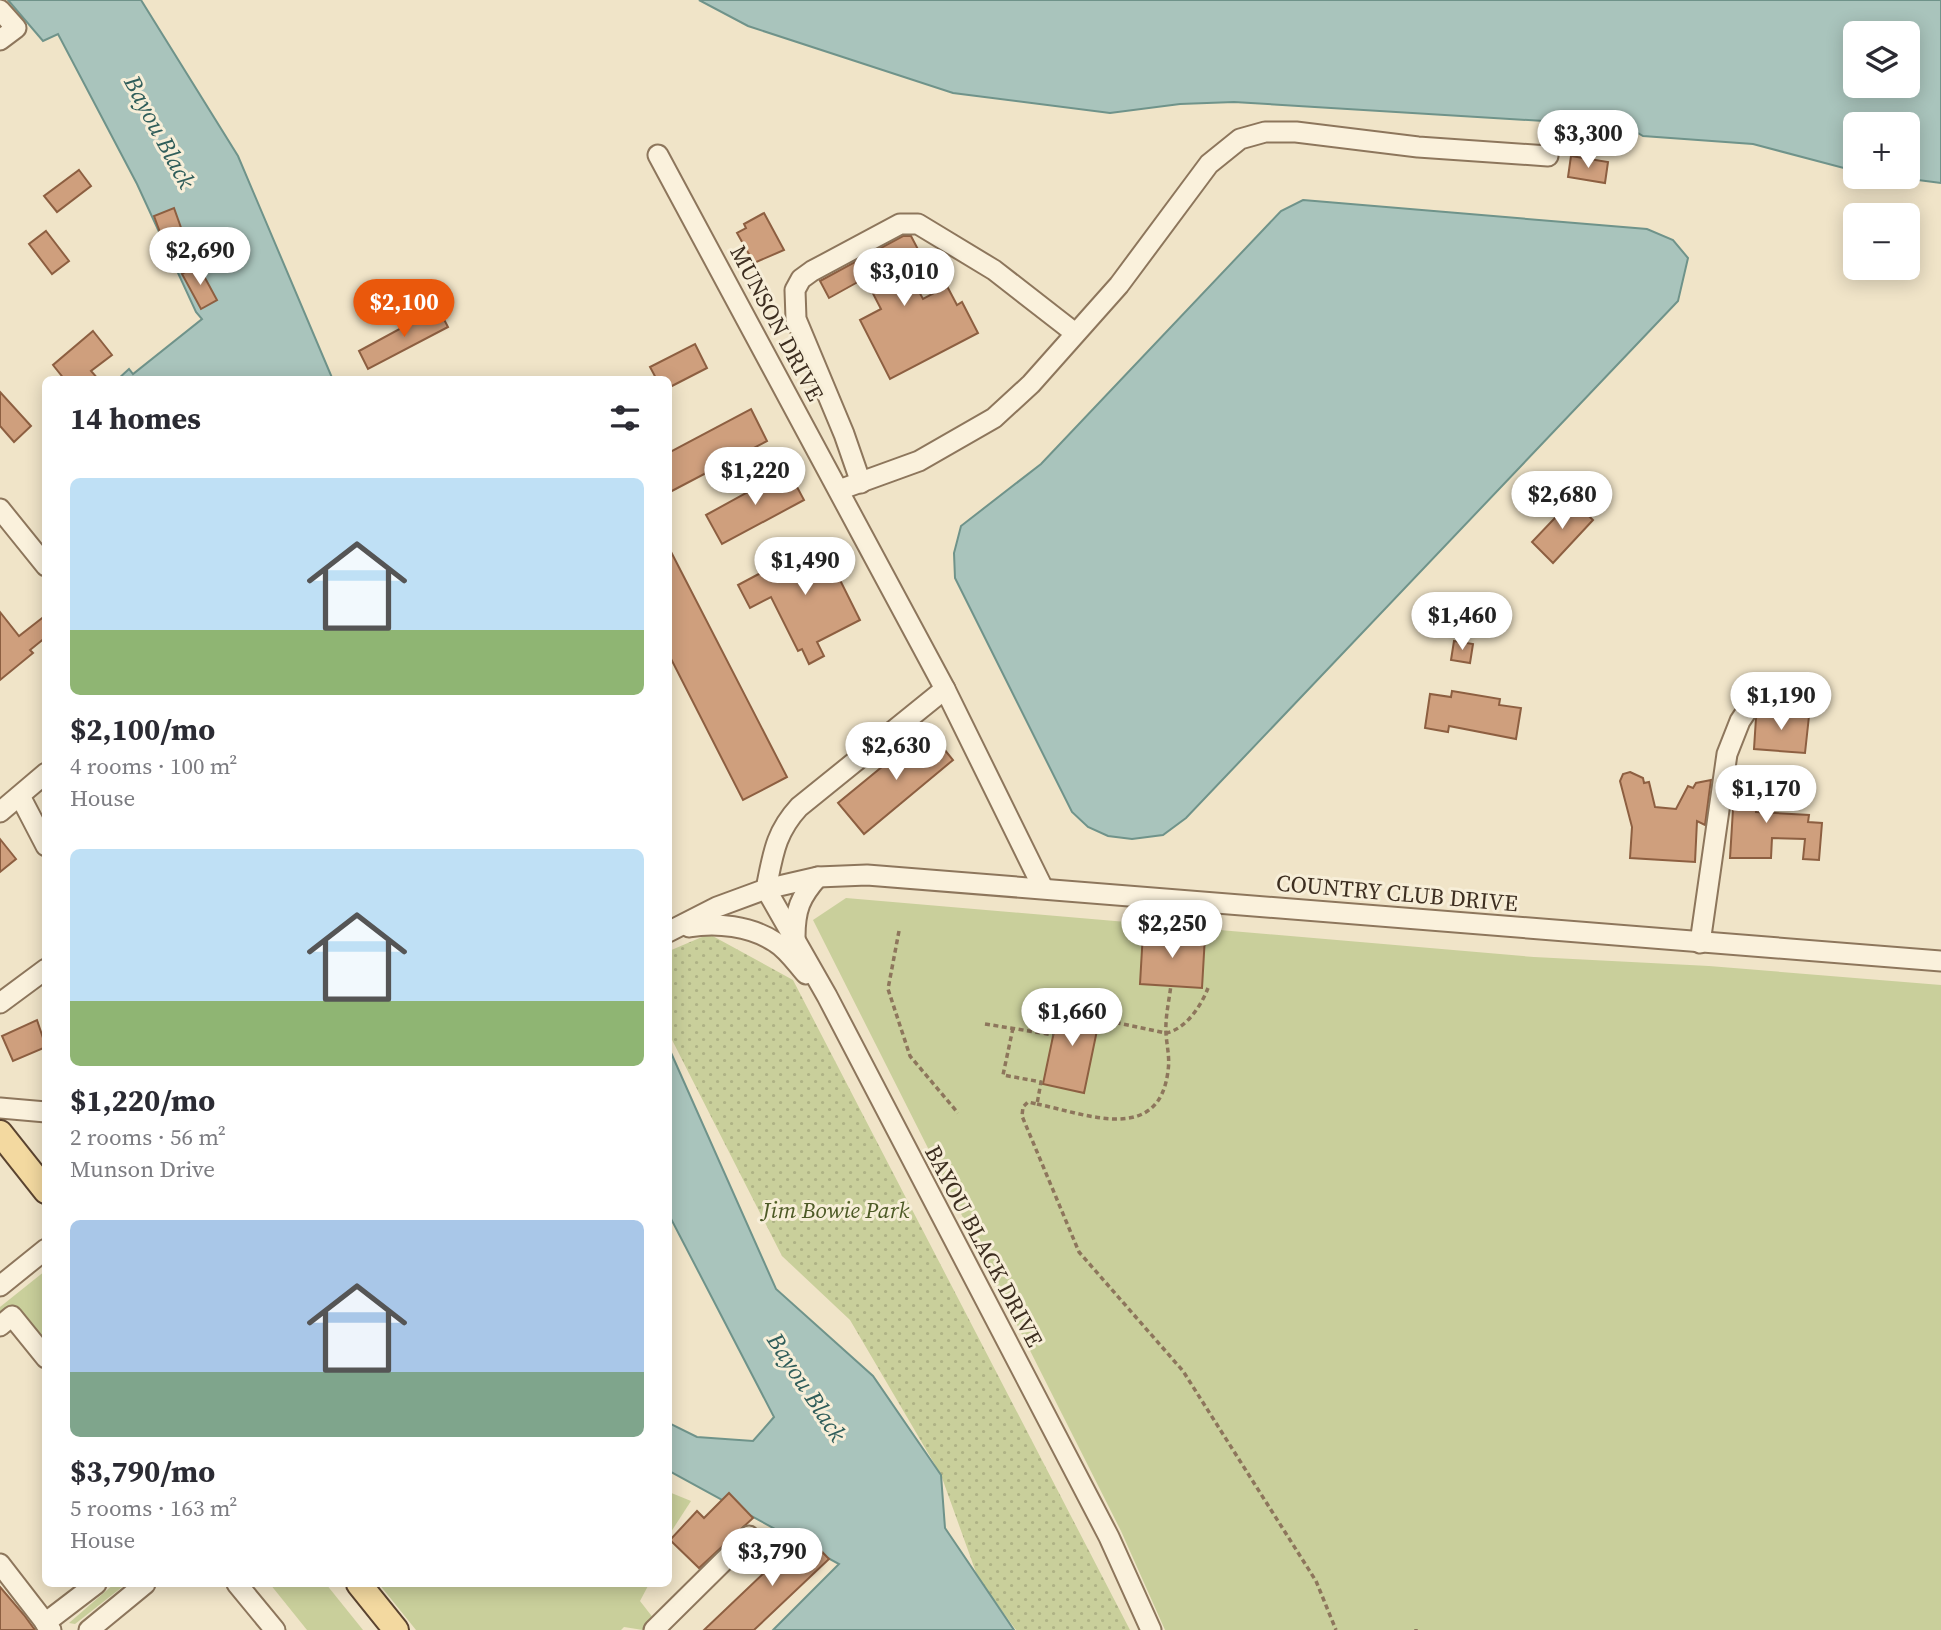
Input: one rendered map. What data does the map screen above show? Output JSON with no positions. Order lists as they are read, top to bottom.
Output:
{
  "streets": {
    "street": ["MUNSON DRIVE", "COUNTRY CLUB DRIVE", "BAYOU BLACK DRIVE"]
  },
  "crossings": [
    ["MUNSON DRIVE", "COUNTRY CLUB DRIVE"],
    ["COUNTRY CLUB DRIVE", "BAYOU BLACK DRIVE"]
  ],
  "water": ["Bayou Black"],
  "parks": ["Jim Bowie Park"],
  "page": {
    "map_buttons": ["+", "−"],
    "price": [
      "$3,300",
      "$2,690",
      "$3,010",
      "$2,100",
      "$1,220",
      "$2,680",
      "$1,490",
      "$1,460",
      "$1,190",
      "$2,630",
      "$1,170",
      "$2,250",
      "$1,660",
      "$3,790"
    ],
    "heading": "14 homes",
    "list": [
      {
        "name": "$2,100/mo",
        "note": "4 rooms · 100 m² · House"
      },
      {
        "name": "$1,220/mo",
        "note": "2 rooms · 56 m² · Munson Drive"
      },
      {
        "name": "$3,790/mo",
        "note": "5 rooms · 163 m² · House"
      }
    ]
  }
}
